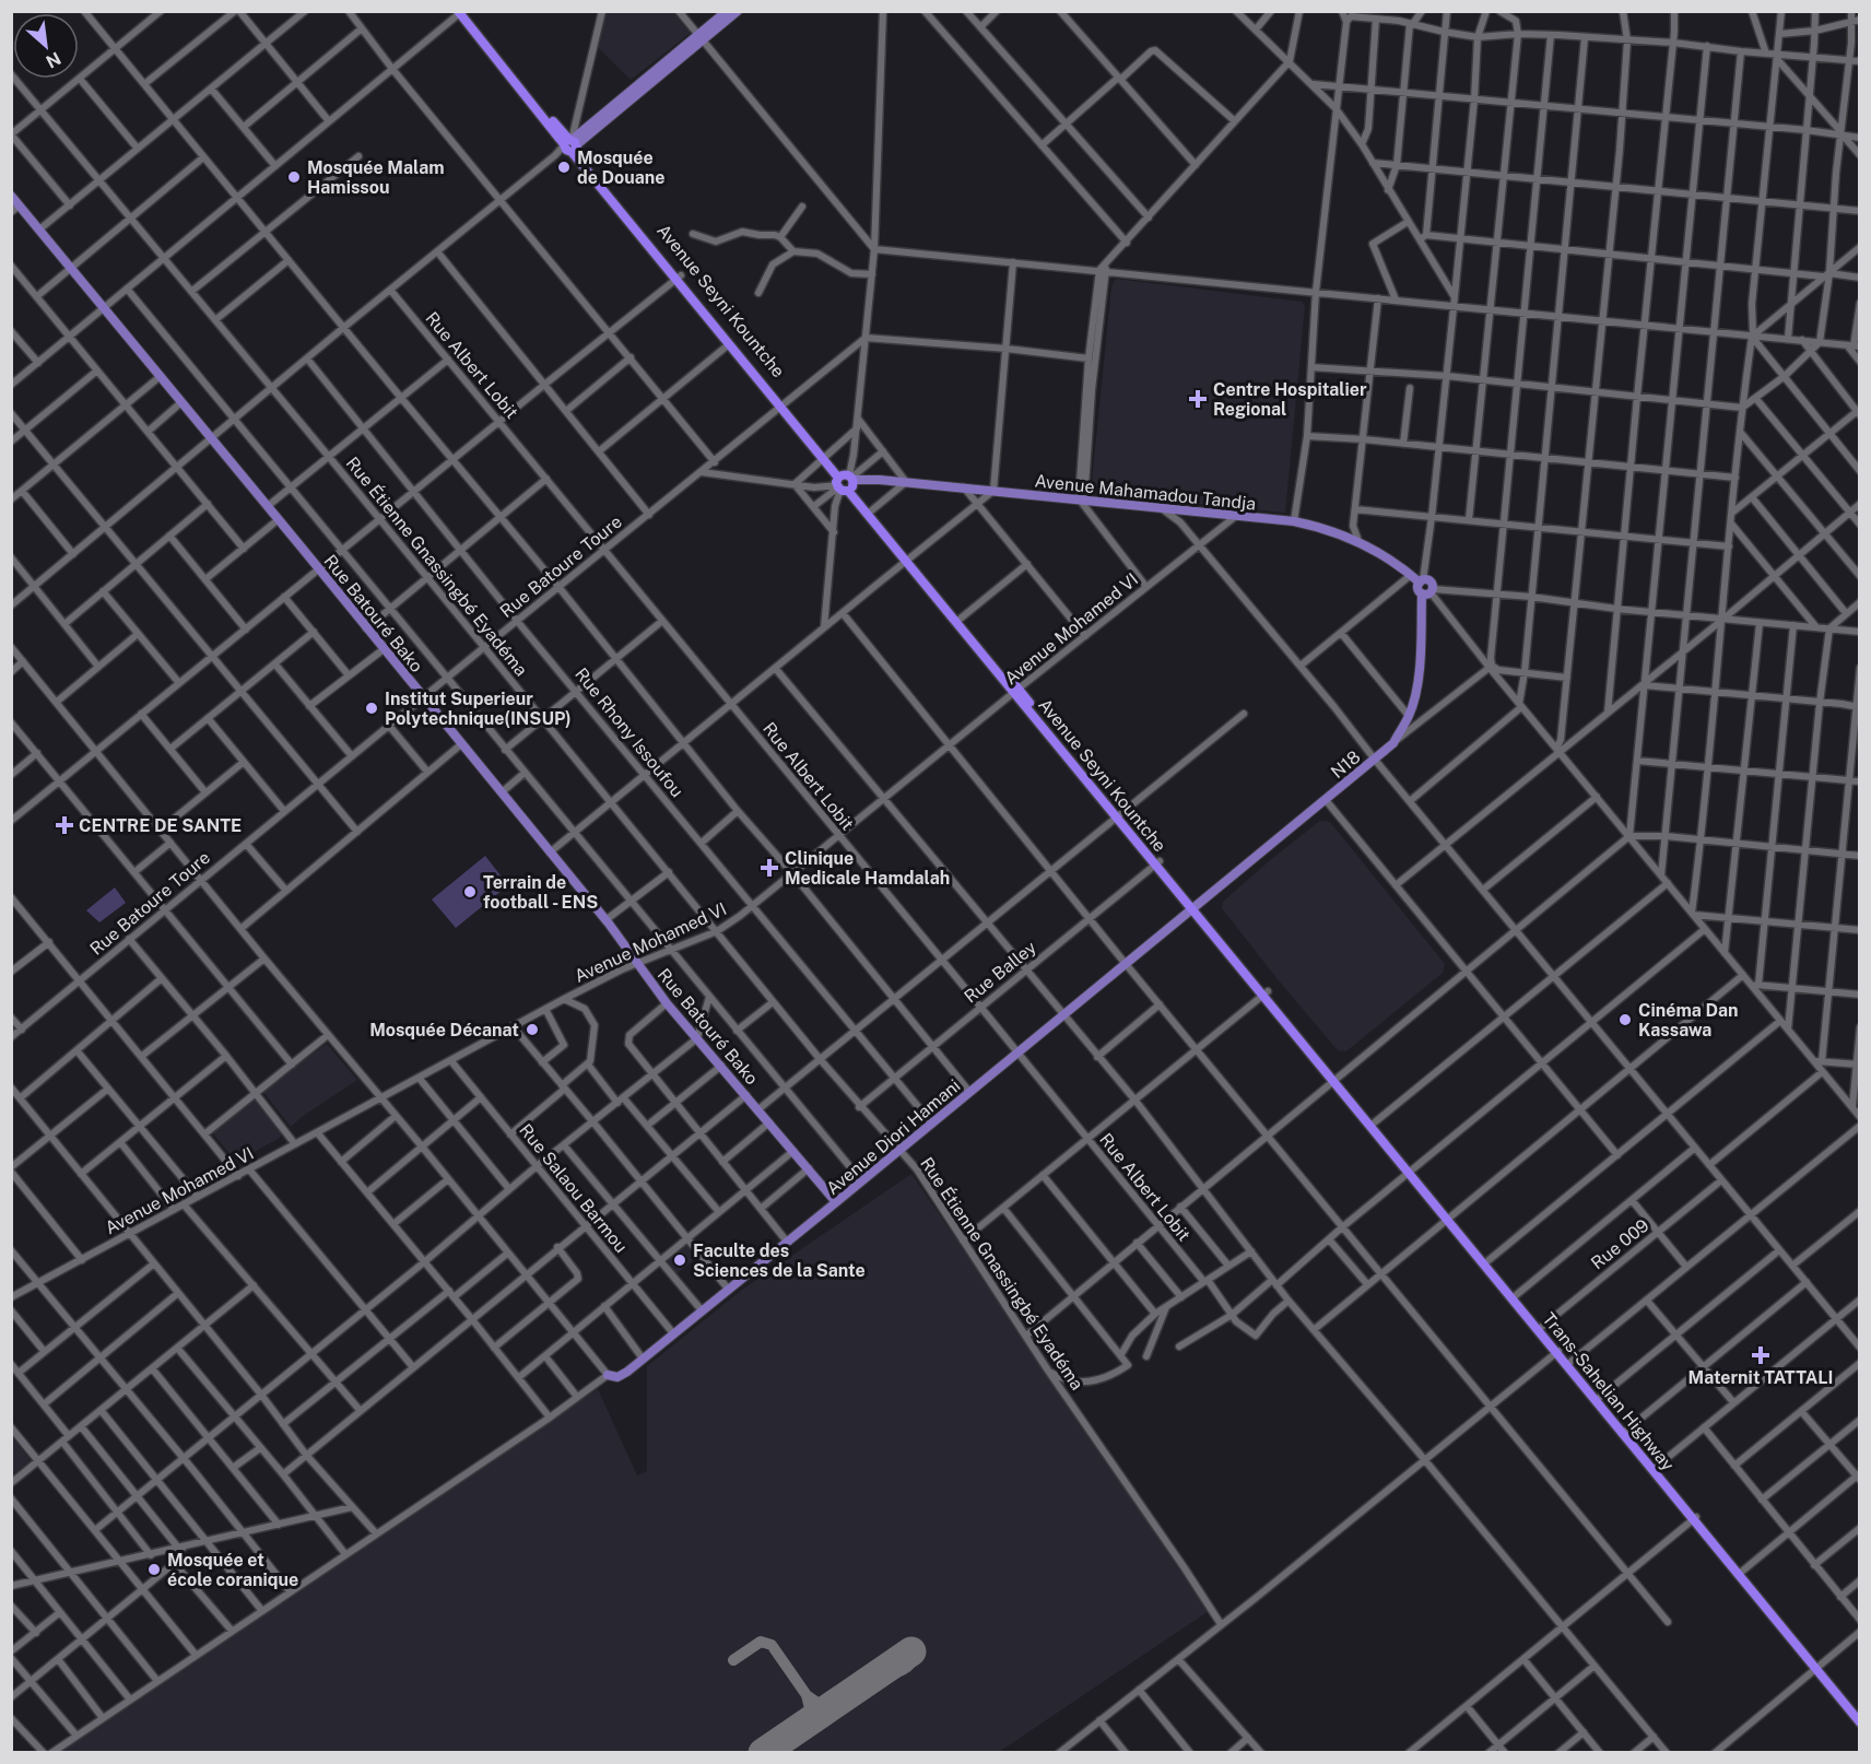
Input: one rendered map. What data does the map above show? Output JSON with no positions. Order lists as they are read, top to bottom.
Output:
{
  "streets": {
    "highway": ["Avenue Seyni Kountche", "Trans-Sahelian Highway"],
    "main road": [
      "Avenue Mahamadou Tandja",
      "Rue Batouré Bako",
      "N18",
      "Avenue Diori Hamani"
    ],
    "street": [
      "Rue Albert Lobit",
      "Rue Étienne Gnassingbé Eyadéma",
      "Rue Batoure Toure",
      "Avenue Mohamed VI",
      "Rue Rhony Issoufou",
      "Rue Balley",
      "Rue Salaou Barmou",
      "Rue 009"
    ]
  },
  "crossings": [
    ["Avenue Seyni Kountche", "Avenue Mahamadou Tandja"],
    ["Avenue Seyni Kountche", "Rue Batoure Toure"],
    ["Avenue Seyni Kountche", "Avenue Mohamed VI"],
    ["Avenue Seyni Kountche", "N18"],
    ["Avenue Seyni Kountche", "Rue Balley"],
    ["Avenue Seyni Kountche", "Avenue Diori Hamani"],
    ["Avenue Seyni Kountche", "Trans-Sahelian Highway"],
    ["Rue Albert Lobit", "Rue Batoure Toure"],
    ["Rue Albert Lobit", "Avenue Mohamed VI"],
    ["Rue Albert Lobit", "Rue Balley"],
    ["Rue Albert Lobit", "Avenue Diori Hamani"],
    ["Avenue Mahamadou Tandja", "Avenue Mohamed VI"],
    ["Avenue Mahamadou Tandja", "N18"],
    ["Rue Étienne Gnassingbé Eyadéma", "Rue Batoure Toure"],
    ["Rue Étienne Gnassingbé Eyadéma", "Avenue Mohamed VI"],
    ["Rue Étienne Gnassingbé Eyadéma", "Rue Balley"],
    ["Rue Étienne Gnassingbé Eyadéma", "Avenue Diori Hamani"],
    ["Rue Batoure Toure", "Rue Batouré Bako"],
    ["Rue Batoure Toure", "Rue Rhony Issoufou"],
    ["Rue Batouré Bako", "Avenue Mohamed VI"],
    ["Rue Batouré Bako", "Avenue Diori Hamani"],
    ["Avenue Mohamed VI", "Rue Rhony Issoufou"],
    ["Avenue Mohamed VI", "Rue Salaou Barmou"],
    ["Rue Rhony Issoufou", "Rue Balley"],
    ["Rue Rhony Issoufou", "Avenue Diori Hamani"],
    ["N18", "Avenue Diori Hamani"],
    ["Avenue Diori Hamani", "Rue Salaou Barmou"],
    ["Rue 009", "Trans-Sahelian Highway"]
  ],
  "places": {
    "other": [
      "Mosquée de Douane",
      "Mosquée Malam Hamissou",
      "Institut Superieur Polytechnique(INSUP)",
      "Terrain de football - ENS",
      "Cinéma Dan Kassawa",
      "Mosquée Décanat",
      "Faculte des Sciences de la Sante",
      "Mosquée et école coranique"
    ],
    "health": [
      "Centre Hospitalier Regional",
      "CENTRE DE SANTE",
      "Clinique Medicale Hamdalah",
      "Maternit TATTALI"
    ]
  },
  "north": "bottom right"
}
